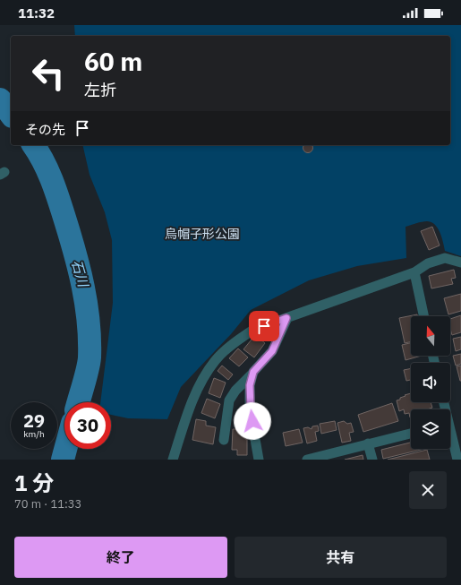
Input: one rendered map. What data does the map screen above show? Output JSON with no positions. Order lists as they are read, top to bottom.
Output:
{
  "water": ["石川"],
  "parks": ["烏帽子形公園"],
  "north": "top",
  "page": {
    "status": "11:32",
    "turn": ["60 m", "左折"],
    "then": "その先",
    "speed": "29 km/h",
    "limit": "30",
    "heading": ["1 分", "70 m · 11:33"],
    "buttons": ["終了", "共有"]
  }
}
